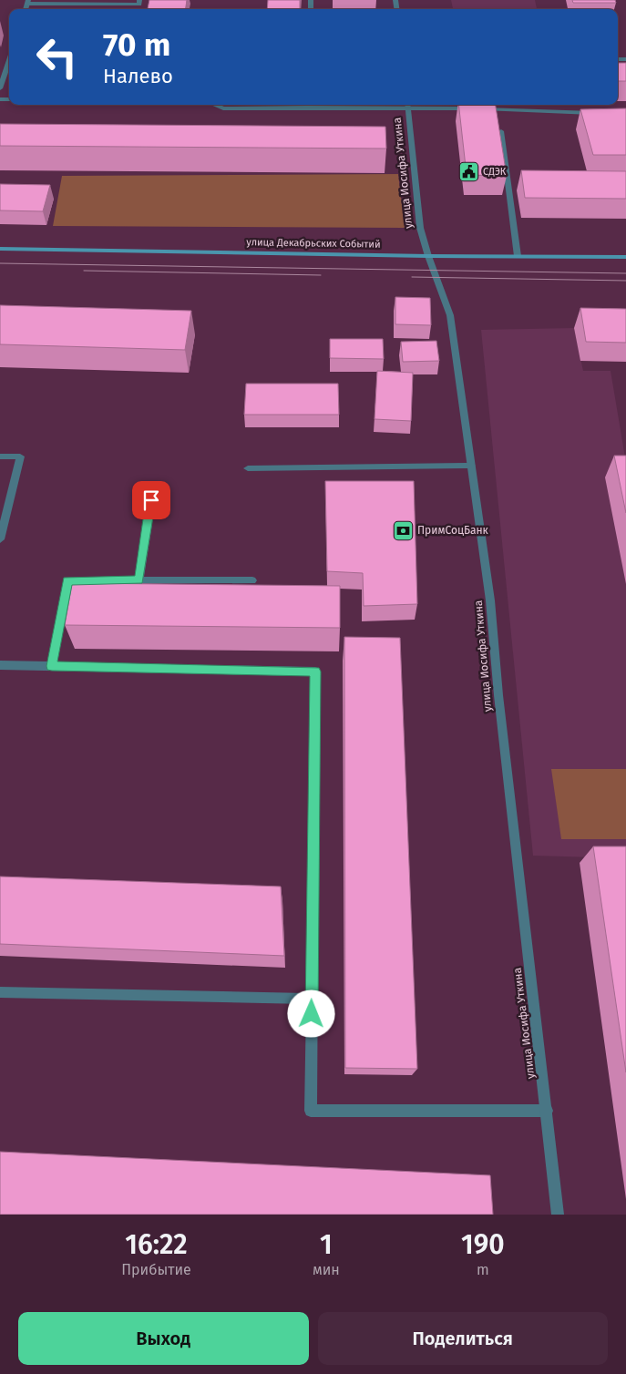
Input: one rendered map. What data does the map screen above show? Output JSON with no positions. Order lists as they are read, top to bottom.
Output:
{
  "streets": {
    "main road": ["улица Декабрьских Событий"],
    "street": ["улица Иосифа Уткина"]
  },
  "crossings": [
    ["улица Иосифа Уткина", "улица Декабрьских Событий"]
  ],
  "places": {
    "public building": ["СДЭК"],
    "bank": ["ПримСоцБанк"]
  },
  "page": {
    "turn": ["70 m", "Налево"],
    "eta": [
      "16:22",
      "Прибытие",
      "1",
      "мин",
      "190",
      "m"
    ],
    "buttons": ["Выход", "Поделиться"]
  }
}
